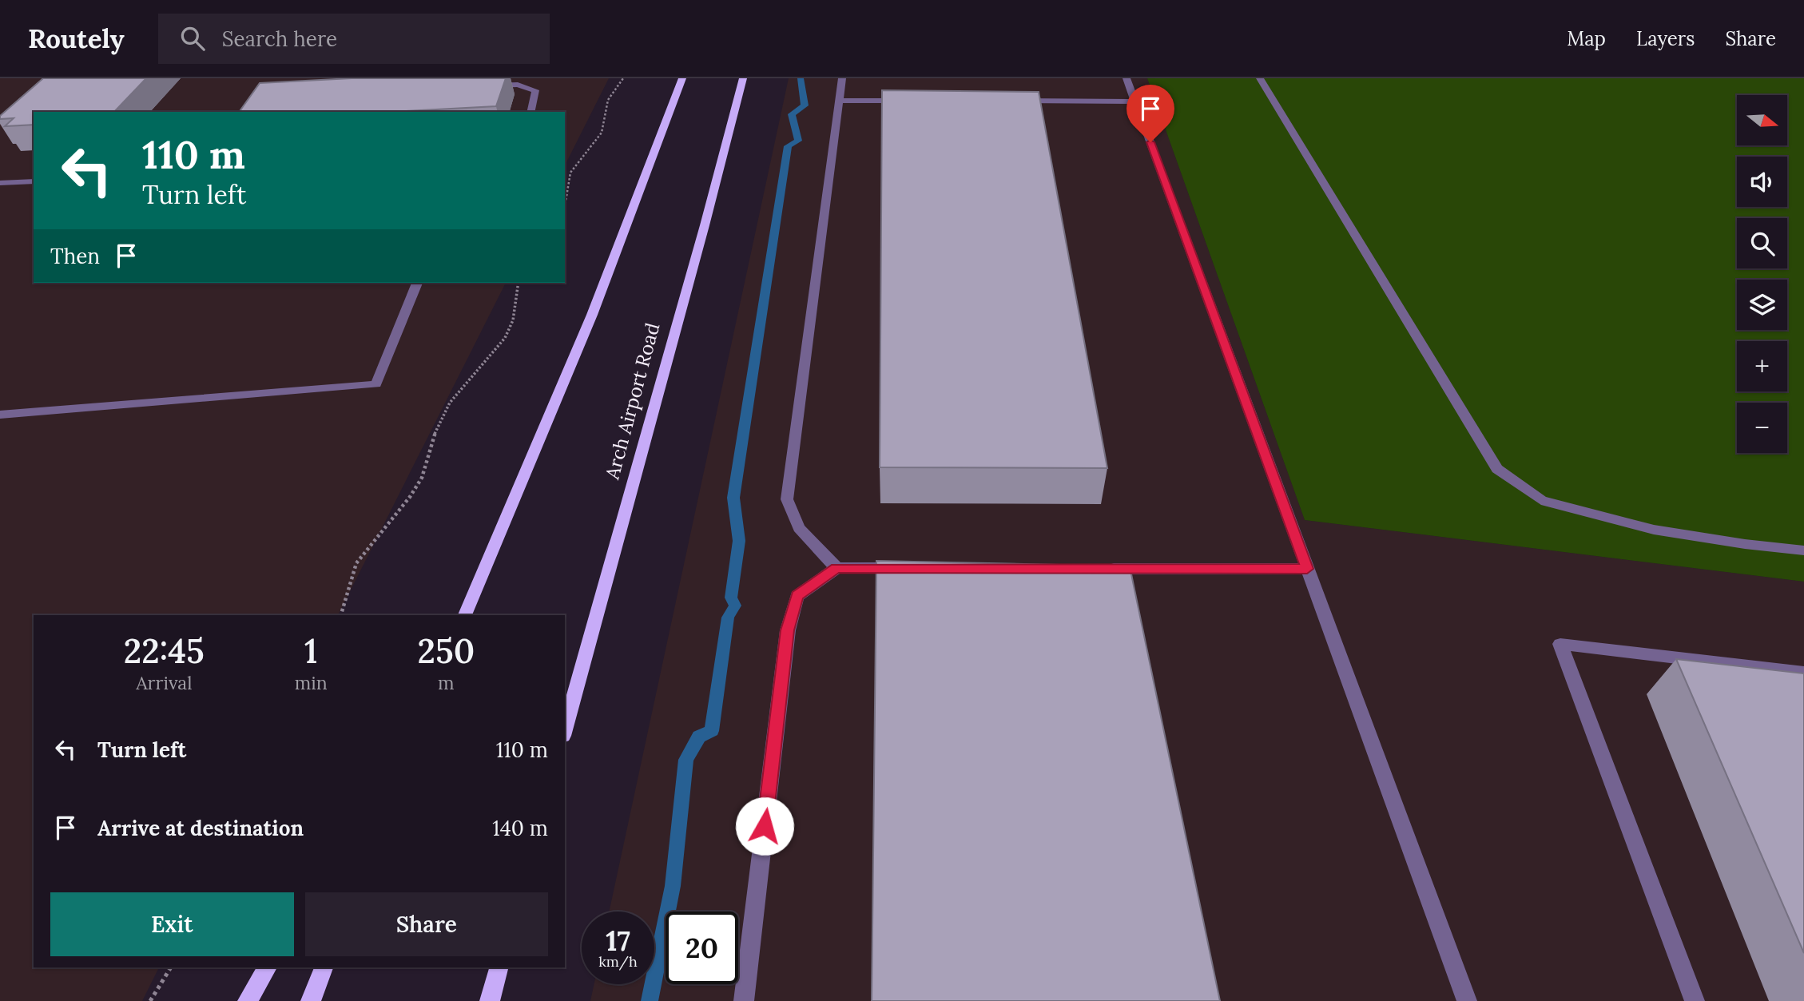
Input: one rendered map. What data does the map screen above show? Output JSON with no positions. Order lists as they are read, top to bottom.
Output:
{
  "streets": {
    "main road": ["Arch Airport Road"]
  },
  "north": "right",
  "page": {
    "header": "Routely",
    "search": "Search here",
    "nav": ["Map", "Layers", "Share"],
    "map_buttons": ["+", "−"],
    "turn": ["110 m", "Turn left"],
    "then": "Then",
    "eta": [
      "22:45",
      "Arrival",
      "1",
      "min",
      "250",
      "m"
    ],
    "list": [
      {
        "name": "Turn left",
        "value": "110 m"
      },
      {
        "name": "Arrive at destination",
        "value": "140 m"
      }
    ],
    "buttons": ["Exit", "Share"],
    "speed": "17 km/h",
    "limit": "20"
  }
}
